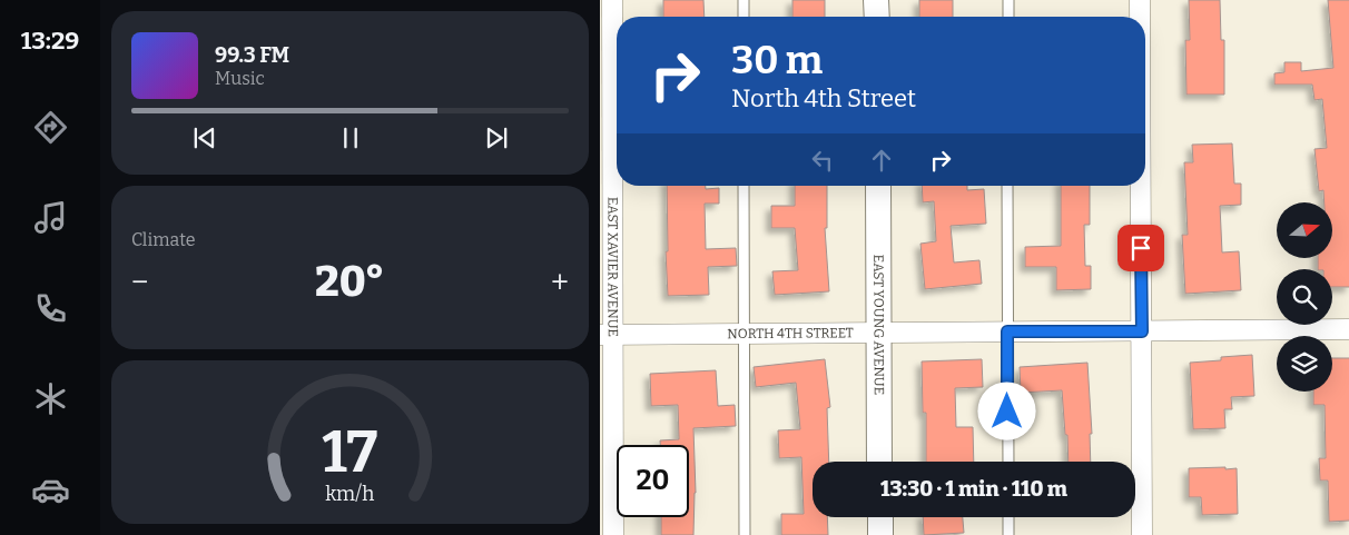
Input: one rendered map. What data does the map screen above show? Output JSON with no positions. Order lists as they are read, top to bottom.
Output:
{
  "streets": {
    "street": ["EAST XAVIER AVENUE", "EAST YOUNG AVENUE", "NORTH 4TH STREET"]
  },
  "crossings": [
    ["EAST XAVIER AVENUE", "NORTH 4TH STREET"],
    ["EAST YOUNG AVENUE", "NORTH 4TH STREET"]
  ],
  "north": "right",
  "page": {
    "tabs": "13:29",
    "turn": ["30 m", "North 4th Street"],
    "song": ["99.3 FM", "Music"],
    "tile": "Climate",
    "heat": ["−", "20°", "+"],
    "limit": "20",
    "trip": "13:30 · 1 min · 110 m",
    "gauge": ["17", "km/h"]
  }
}
